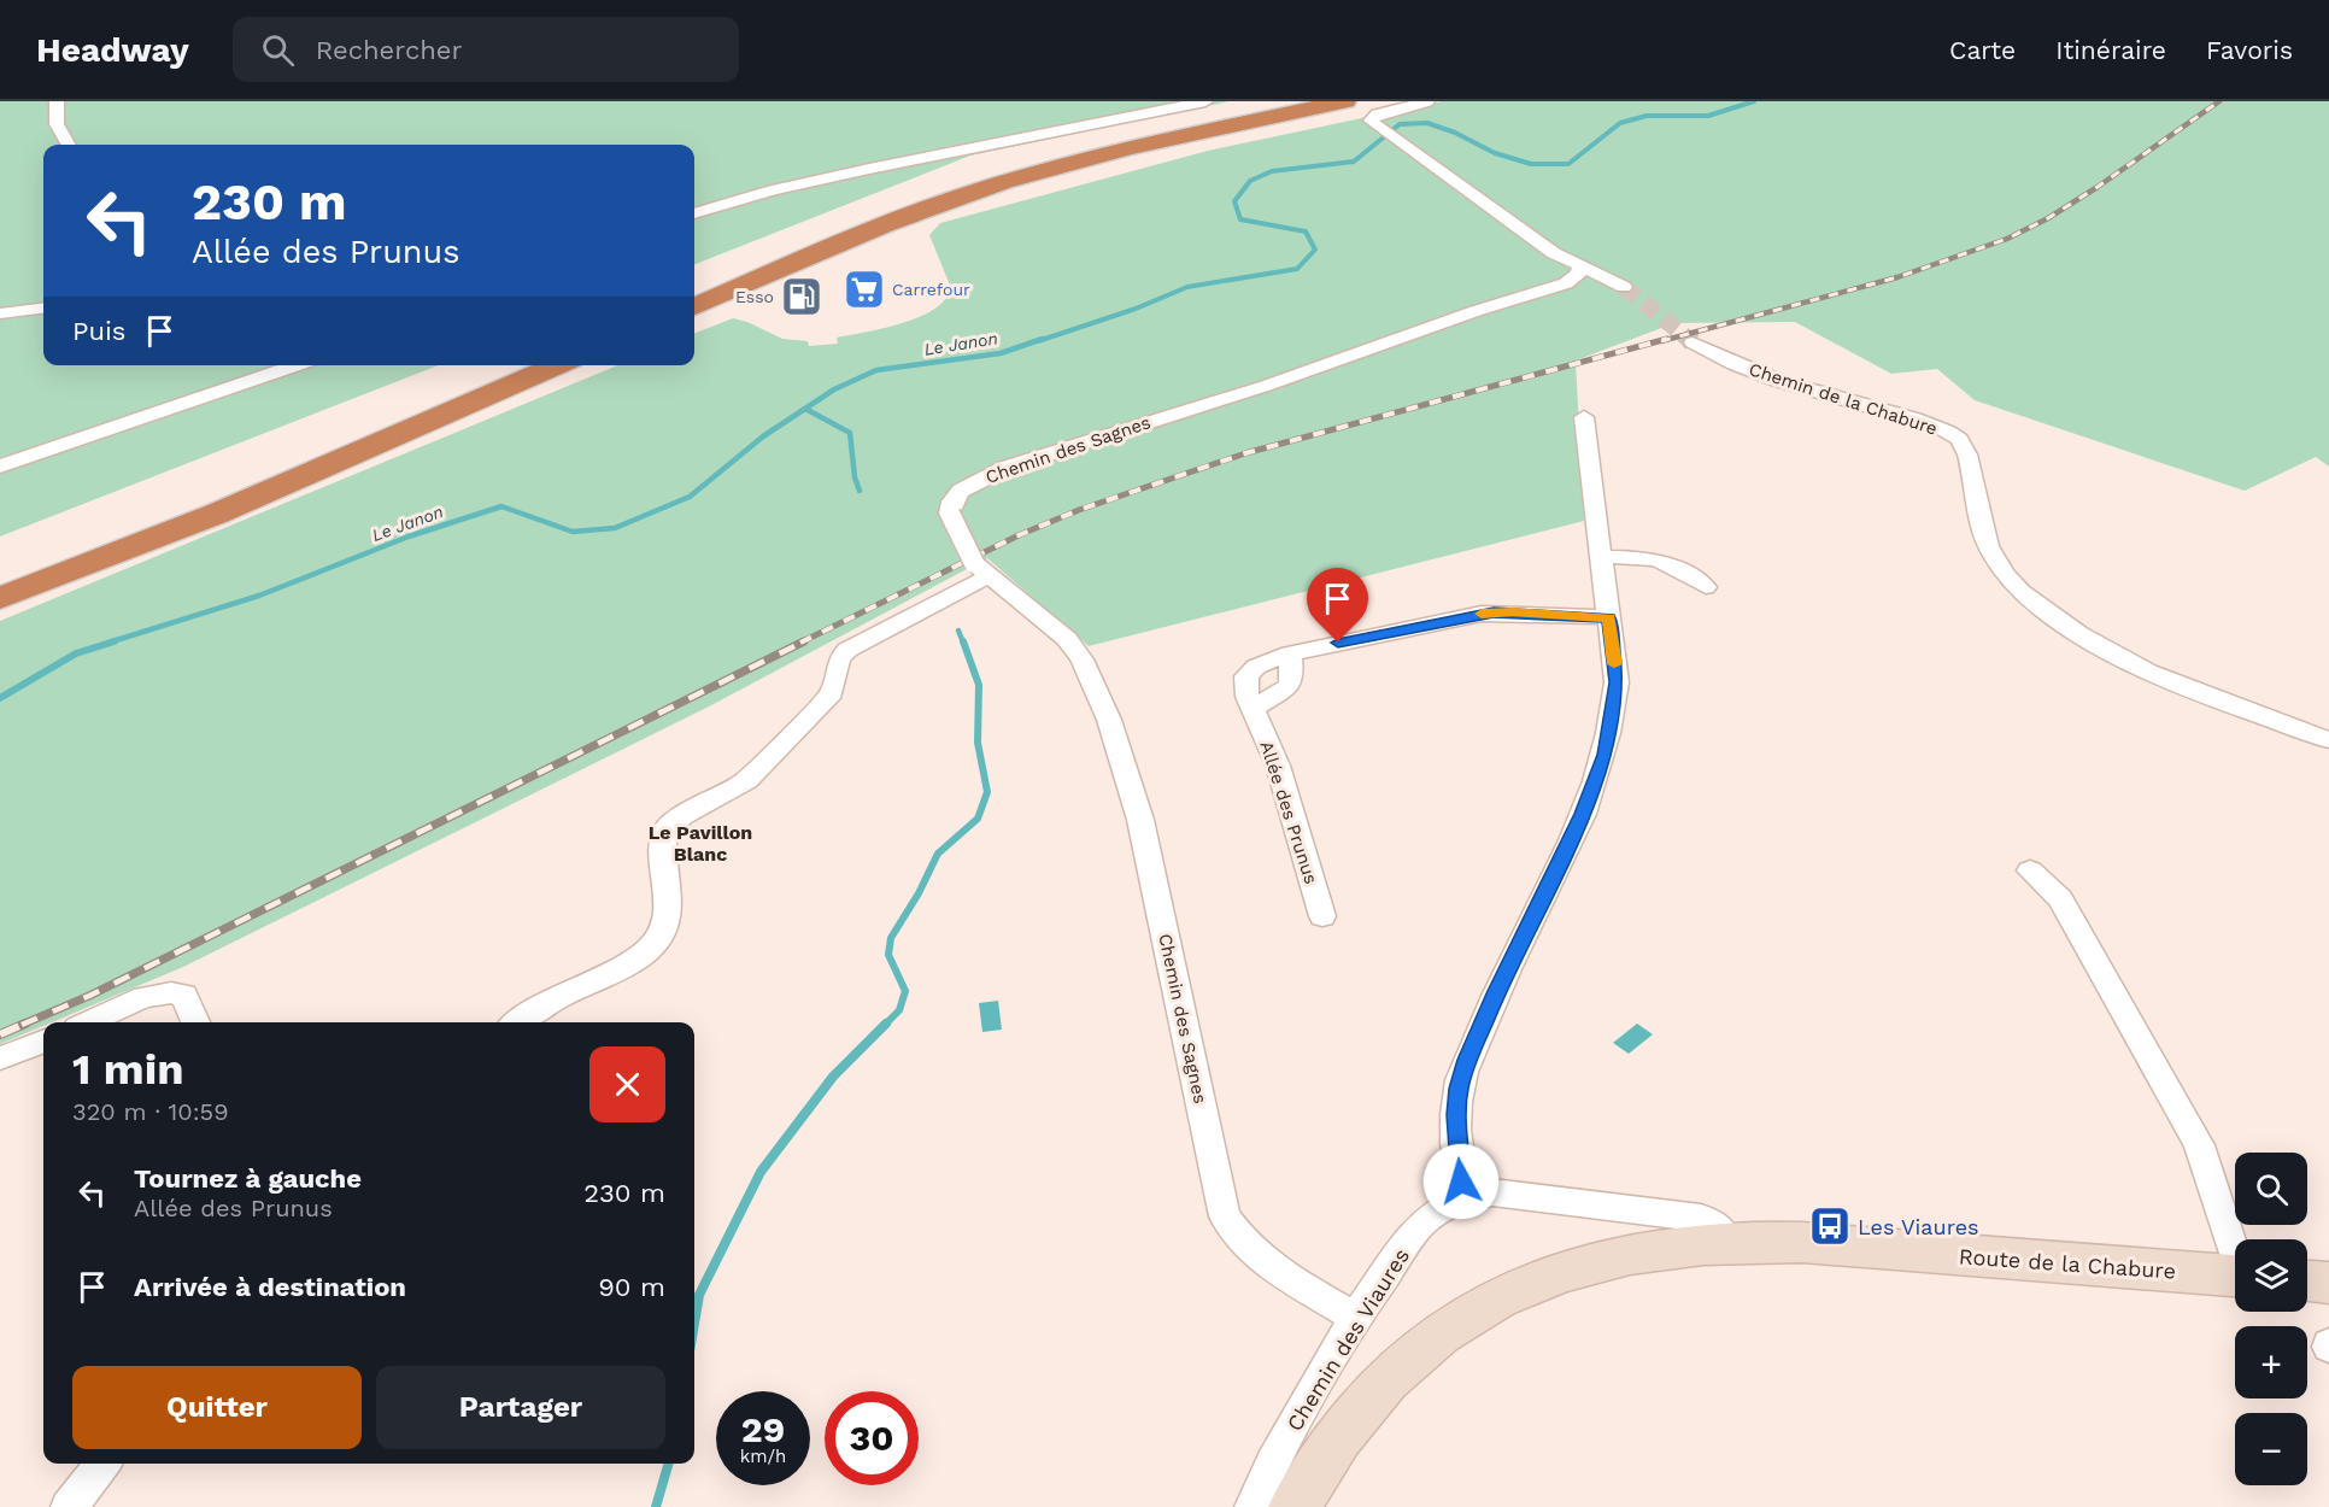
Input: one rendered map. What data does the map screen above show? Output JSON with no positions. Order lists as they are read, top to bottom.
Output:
{
  "streets": {
    "main road": ["Route de la Chabure"],
    "street": [
      "Chemin de la Chabure",
      "Chemin des Sagnes",
      "Allée des Prunus",
      "Chemin des Viaures"
    ]
  },
  "crossings": [
    ["Chemin des Sagnes", "Chemin des Viaures"],
    ["Route de la Chabure", "Chemin des Viaures"]
  ],
  "districts": ["Le Pavillon Blanc"],
  "water": ["Le Janon"],
  "places": {
    "supermarket": ["Carrefour"],
    "fuel station": ["Esso"],
    "bus stop": ["Les Viaures"]
  },
  "page": {
    "header": "Headway",
    "search": "Rechercher",
    "nav": ["Carte", "Itinéraire", "Favoris"],
    "turn": ["230 m", "Allée des Prunus"],
    "then": "Puis",
    "heading": ["1 min", "320 m · 10:59"],
    "list": [
      {
        "name": "Tournez à gauche",
        "note": "Allée des Prunus",
        "value": "230 m"
      },
      {
        "name": "Arrivée à destination",
        "value": "90 m"
      }
    ],
    "map_buttons": ["+", "−"],
    "buttons": ["Quitter", "Partager"],
    "speed": "29 km/h",
    "limit": "30"
  }
}
